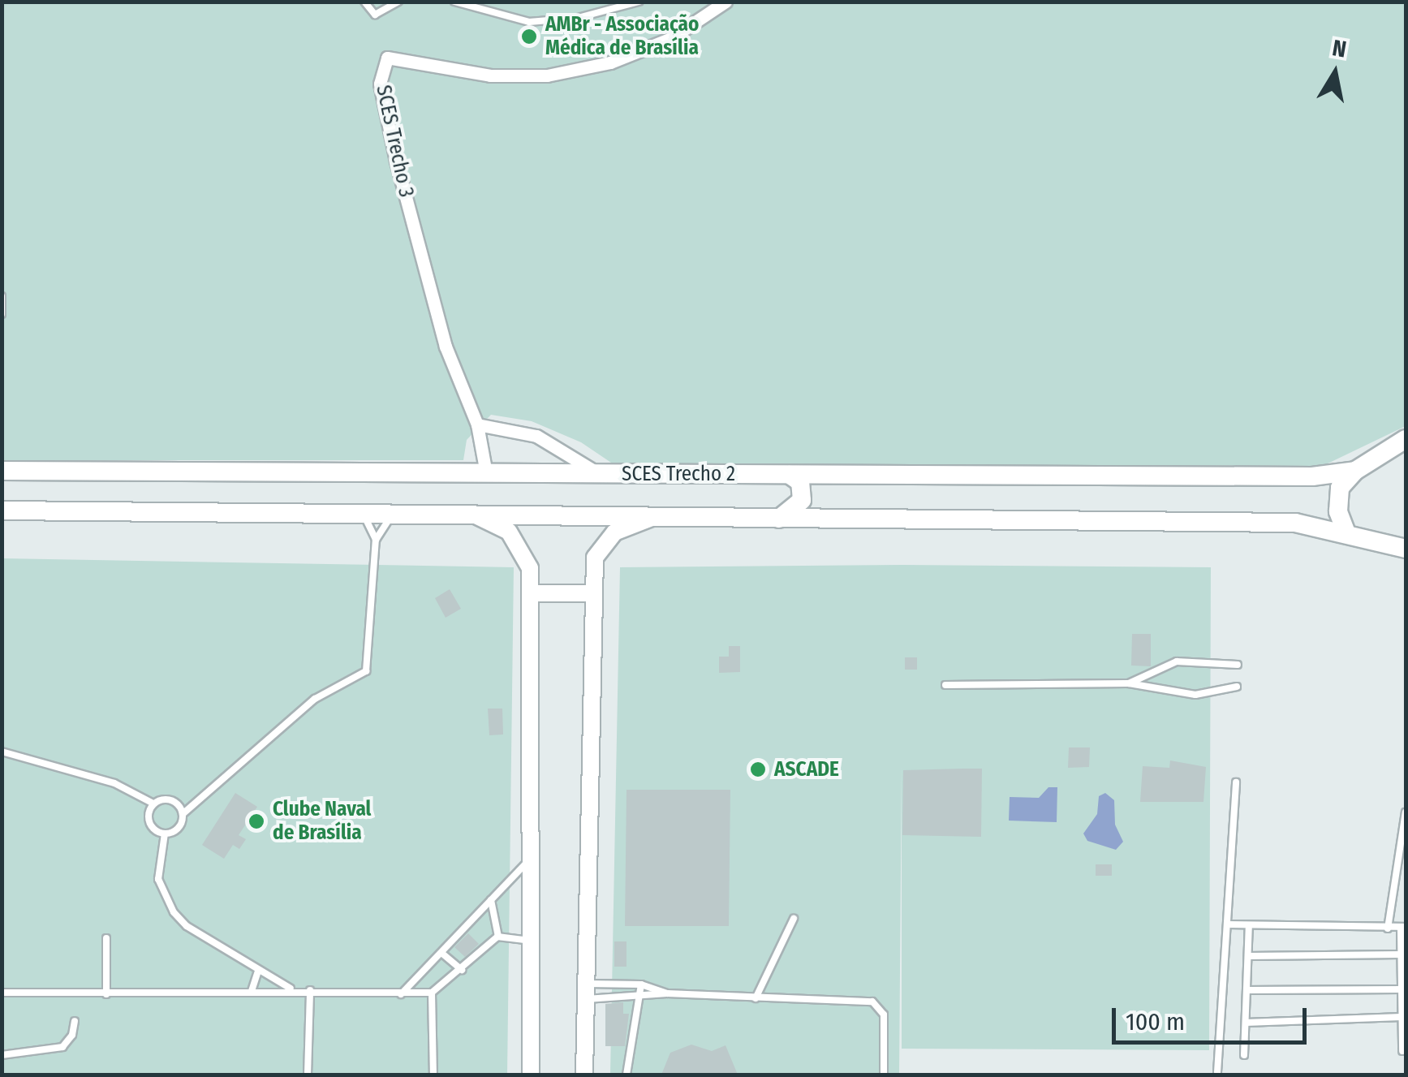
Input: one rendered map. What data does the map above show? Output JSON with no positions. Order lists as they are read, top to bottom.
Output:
{
  "streets": {
    "main road": ["SCES Trecho 2"],
    "street": ["SCES Trecho 3"]
  },
  "crossings": [
    ["SCES Trecho 3", "SCES Trecho 2"]
  ],
  "places": ["AMBr - Associação Médica de Brasília", "ASCADE", "Clube Naval de Brasília"],
  "scale_bar": "100 m",
  "north": "top"
}
